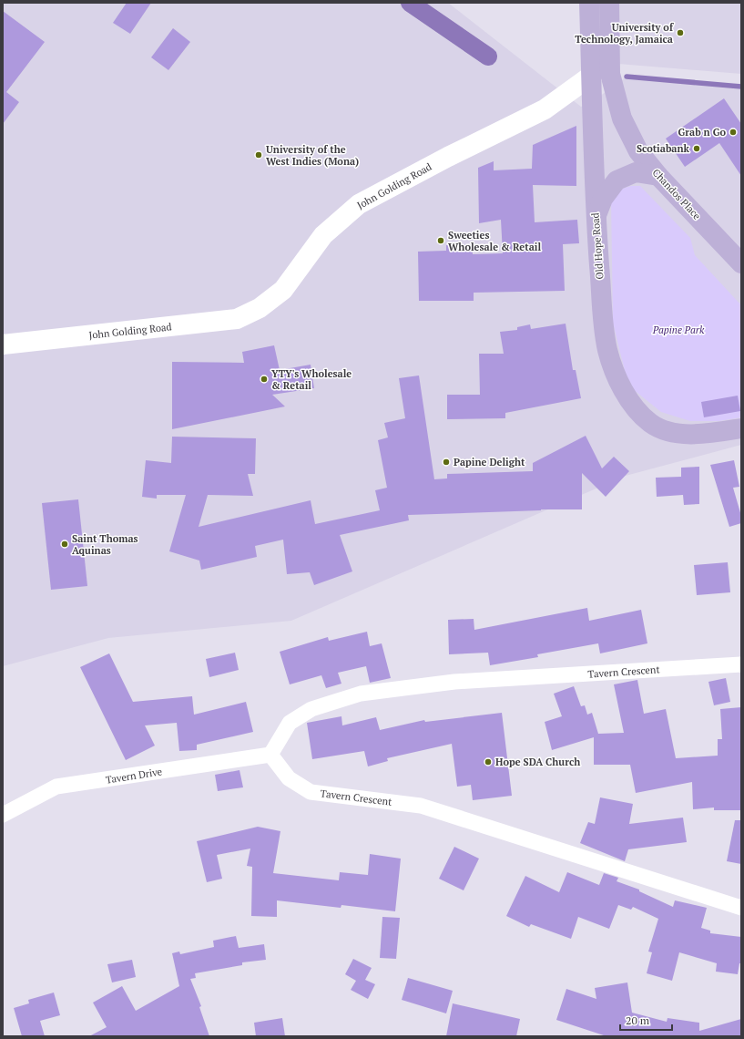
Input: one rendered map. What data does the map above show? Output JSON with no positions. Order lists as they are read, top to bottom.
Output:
{
  "streets": {
    "main road": ["Chandos Place", "Old Hope Road"],
    "street": ["John Golding Road", "Tavern Crescent", "Tavern Drive"]
  },
  "crossings": [
    ["John Golding Road", "Chandos Place"],
    ["John Golding Road", "Old Hope Road"],
    ["Tavern Crescent", "Tavern Drive"]
  ],
  "parks": ["Papine Park"],
  "places": [
    "University of Technology, Jamaica",
    "Grab n Go",
    "Scotiabank",
    "University of the West Indies (Mona)",
    "Sweeties Wholesale & Retail",
    "YTY's Wholesale & Retail",
    "Papine Delight",
    "Saint Thomas Aquinas",
    "Hope SDA Church"
  ],
  "scale_bar": "20 m"
}
